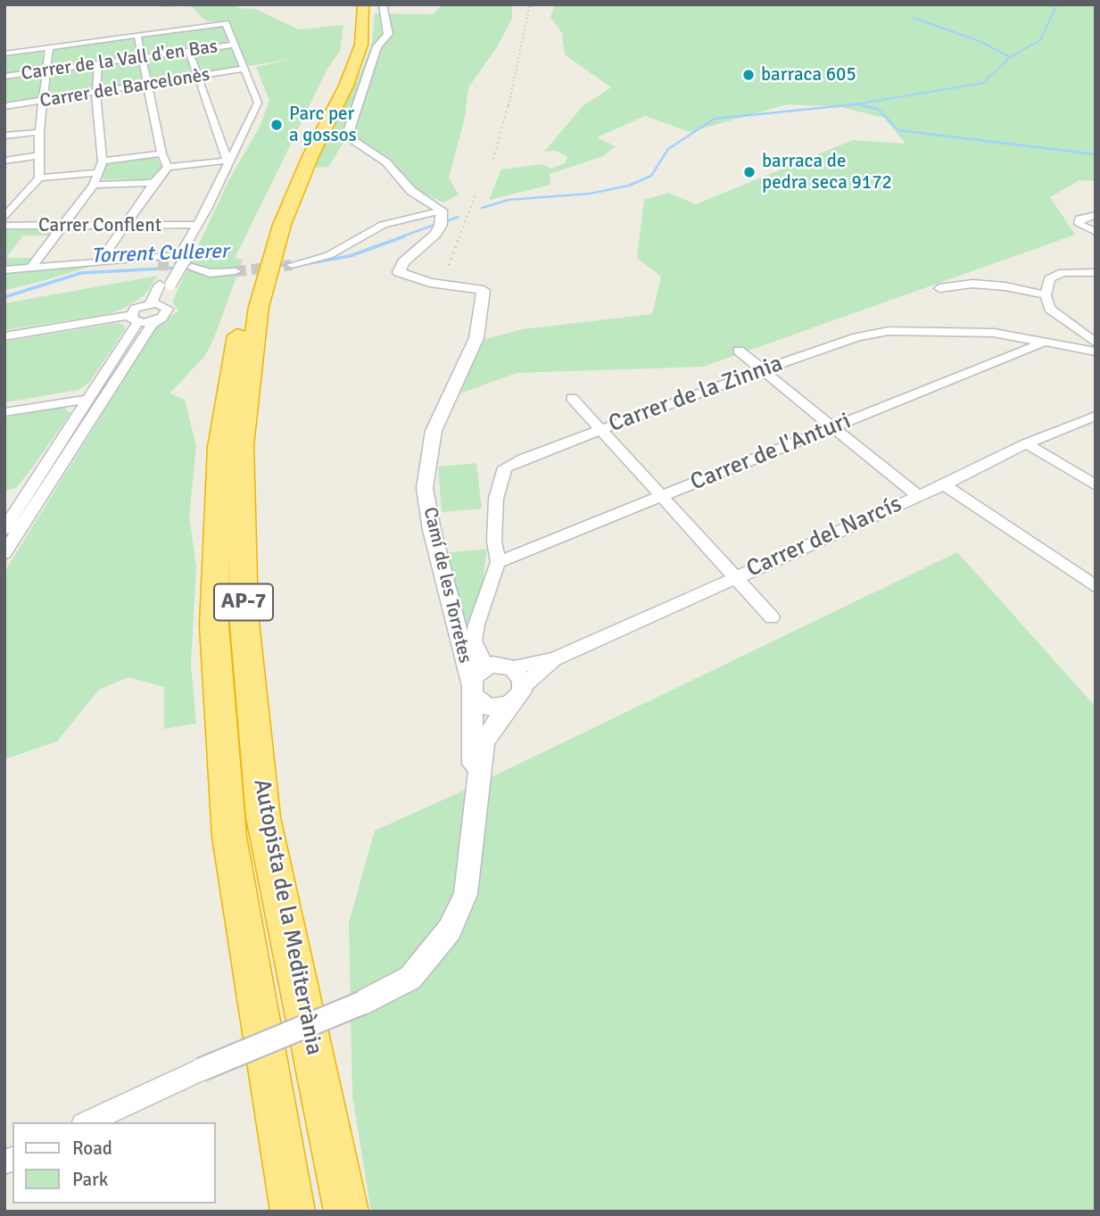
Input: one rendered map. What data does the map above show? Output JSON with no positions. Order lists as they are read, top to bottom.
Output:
{
  "streets": {
    "highway": ["AP-7", "Autopista de la Mediterrània"],
    "street": [
      "Carrer de la Vall d'en Bas",
      "Carrer del Barcelonès",
      "Carrer Conflent",
      "Carrer de la Zinnia",
      "Carrer de l'Anturi",
      "Carrer del Narcís",
      "Camí de les Torretes"
    ]
  },
  "crossings": [
    ["Carrer de la Zinnia", "Carrer de l'Anturi"],
    ["Carrer de la Zinnia", "Carrer del Narcís"],
    ["Carrer de la Zinnia", "Camí de les Torretes"],
    ["Carrer del Narcís", "Camí de les Torretes"]
  ],
  "water": ["Torrent Cullerer"],
  "places": ["barraca 605", "Parc per a gossos", "barraca de pedra seca 9172"],
  "legend": ["Road", "Park"]
}
